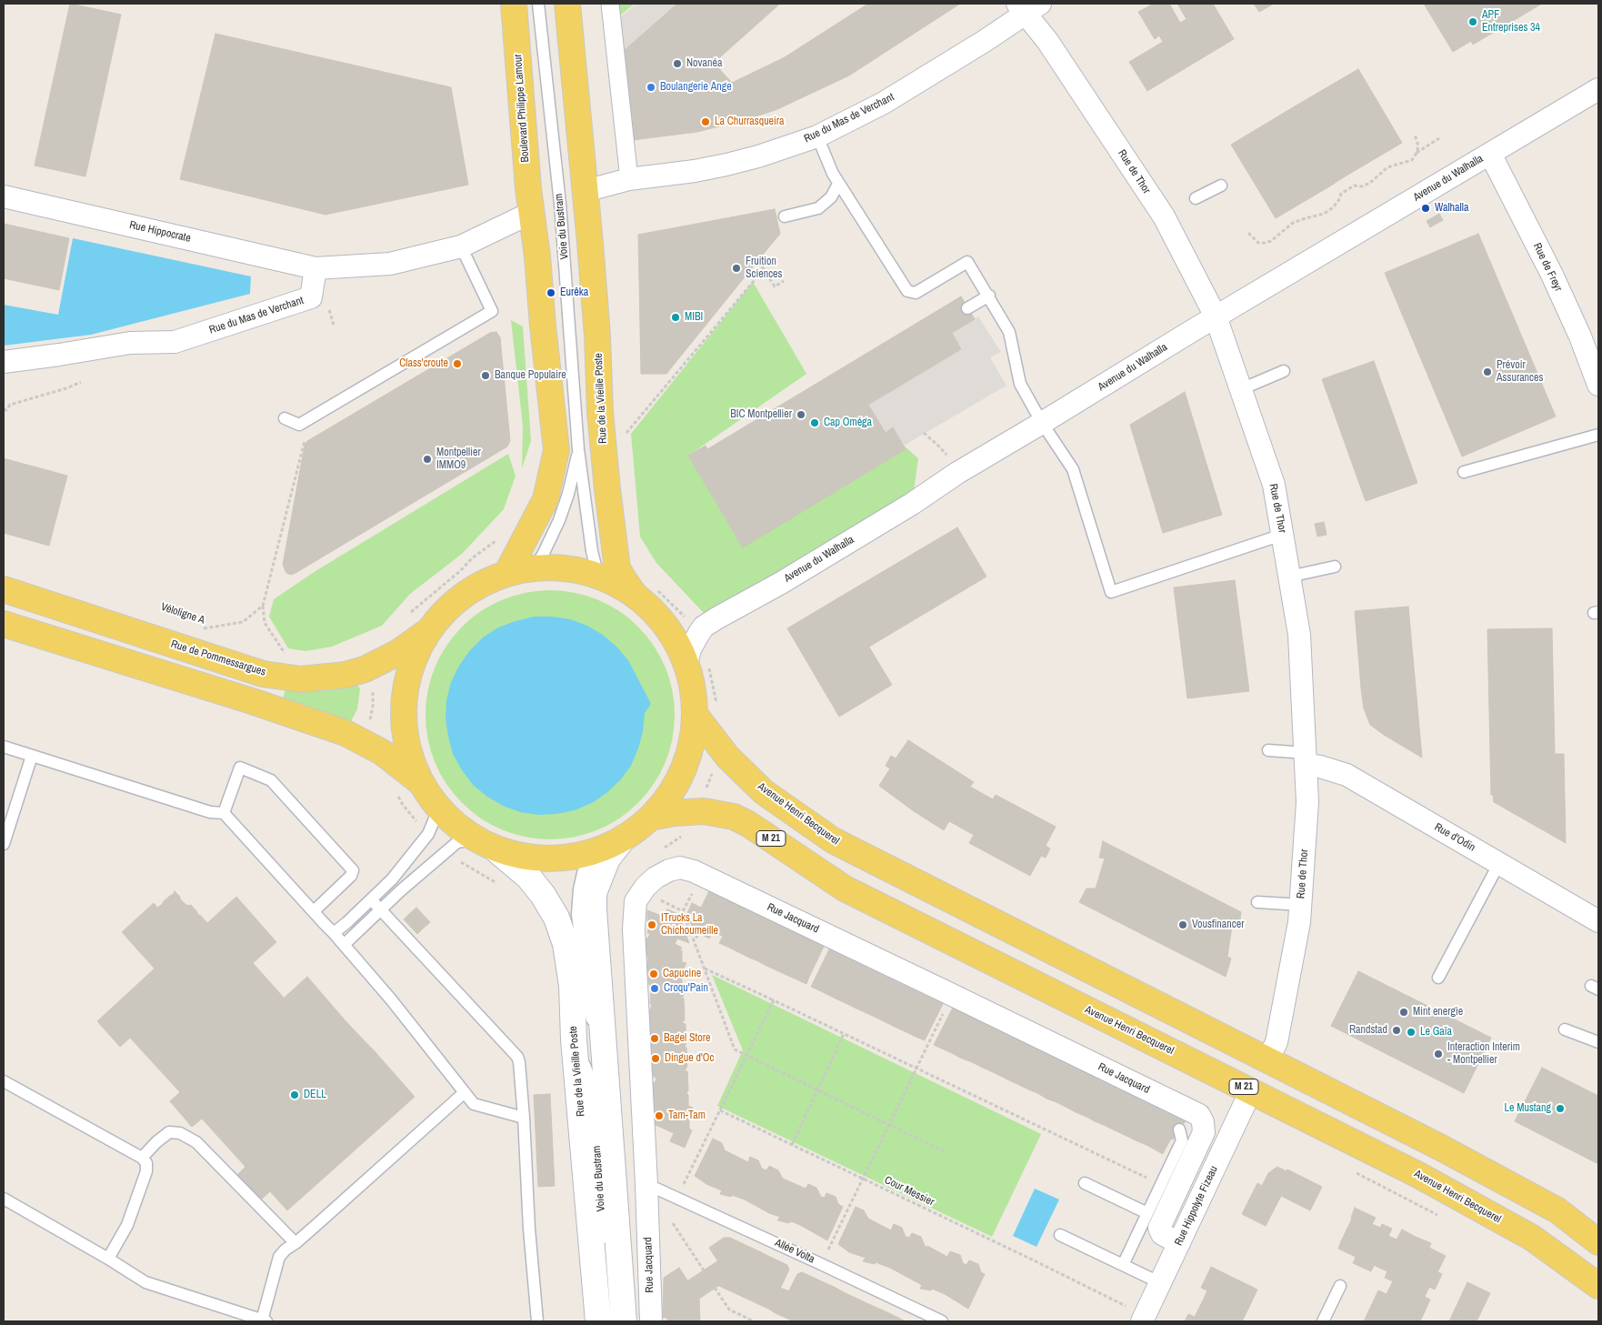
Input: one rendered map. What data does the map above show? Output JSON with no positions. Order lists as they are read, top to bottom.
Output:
{
  "streets": {
    "main road": [
      "Boulevard Philippe Lamour",
      "Rue de la Vieille Poste",
      "Rue de Pommessargues",
      "Avenue Henri Becquerel",
      "M 21"
    ],
    "street": [
      "Rue du Mas de Verchant",
      "Rue de Thor",
      "Avenue du Walhalla",
      "Rue Hippocrate",
      "Rue de Freyr",
      "Rue d'Odin",
      "Rue Jacquard",
      "Rue Hippolyte Fizeau"
    ],
    "lane": ["Voie du Bustram", "Allée Volta"],
    "path": ["Véloligne A", "Cour Messier"]
  },
  "crossings": [
    ["Rue du Mas de Verchant", "Rue de Thor"],
    ["Rue du Mas de Verchant", "Rue Hippocrate"],
    ["Rue du Mas de Verchant", "Rue de la Vieille Poste"],
    ["Rue de Thor", "Avenue du Walhalla"],
    ["Rue de Thor", "Avenue Henri Becquerel"],
    ["Rue de Thor", "Rue d'Odin"],
    ["Avenue du Walhalla", "Rue de Freyr"],
    ["Voie du Bustram", "Rue de la Vieille Poste"],
    ["Avenue Henri Becquerel", "Rue Hippolyte Fizeau"],
    ["Rue Jacquard", "Rue Hippolyte Fizeau"],
    ["Rue Jacquard", "Allée Volta"],
    ["Cour Messier", "Rue Hippolyte Fizeau"]
  ],
  "places": [
    "APF Entreprises 34",
    "Novanéa",
    "Boulangerie Ange",
    "La Churrasqueira",
    "Walhalla",
    "Fruition Sciences",
    "Eurêka",
    "MIBI",
    "Class'croute",
    "Prévoir Assurances",
    "Banque Populaire",
    "BIC Montpellier",
    "Cap Oméga",
    "Montpellier IMMO9",
    "ITrucks La Chichoumeille",
    "Vousfinancer",
    "Capucine",
    "Croqu'Pain",
    "Mint energie",
    "Randstad",
    "Le Gaïa",
    "Bagel Store",
    "Interaction Interim - Montpellier",
    "Dingue d'Oc",
    "DELL",
    "Le Mustang",
    "Tam-Tam"
  ]
}
